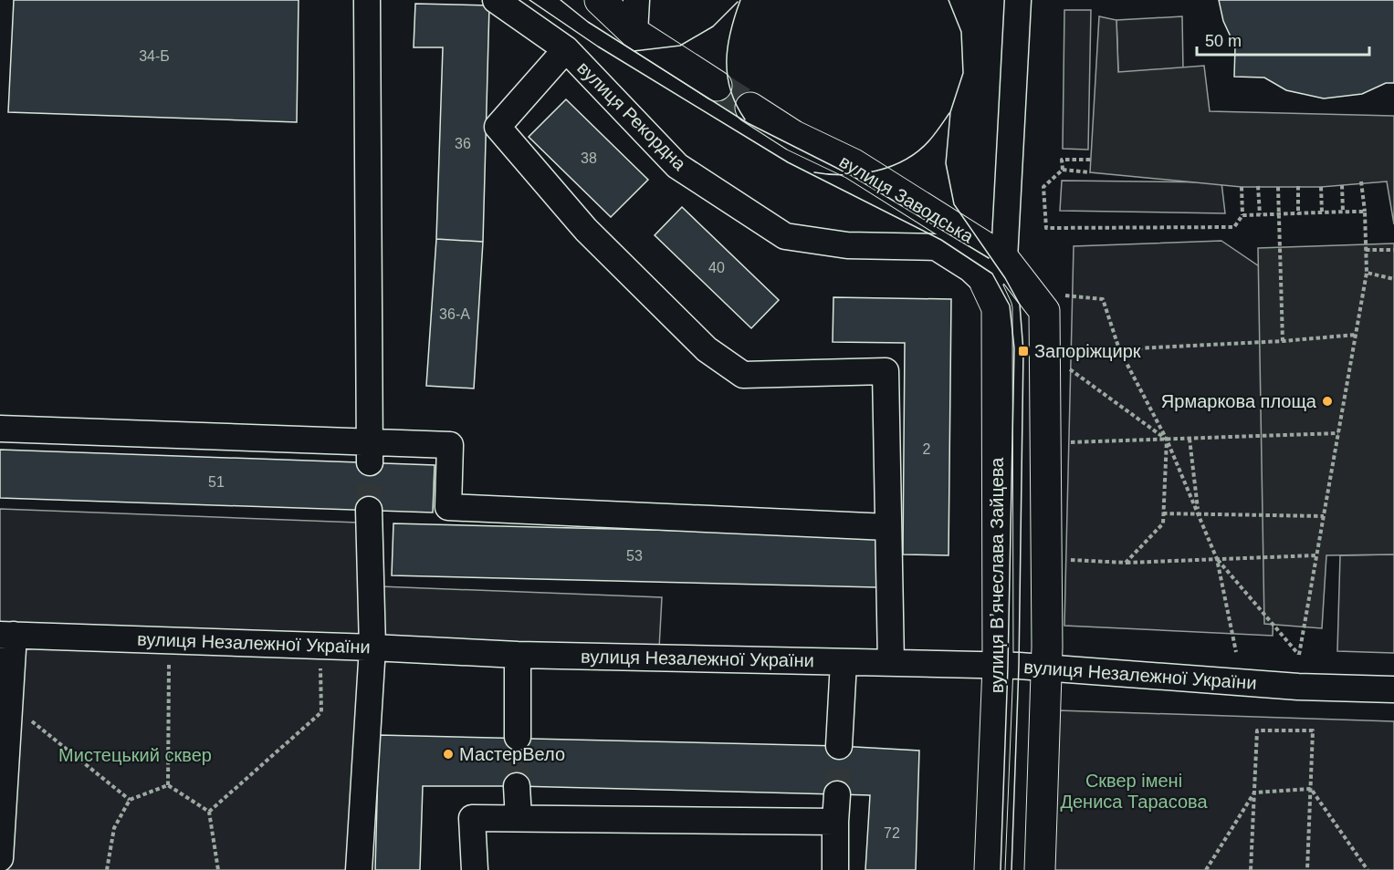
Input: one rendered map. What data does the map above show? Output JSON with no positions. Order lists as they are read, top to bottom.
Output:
{
  "streets": {
    "main road": ["вулиця Заводська", "вулиця Вʼячеслава Зайцева"],
    "street": ["вулиця Рекордна", "вулиця Незалежної України"]
  },
  "crossings": [
    ["вулиця Рекордна", "вулиця Вʼячеслава Зайцева"],
    ["вулиця Вʼячеслава Зайцева", "вулиця Незалежної України"]
  ],
  "parks": ["Мистецький сквер", "Сквер імені Дениса Тарасова"],
  "places": {
    "transit": ["Запоріжцирк"],
    "other": ["Ярмаркова площа", "МастерВело"]
  },
  "house_numbers": [
    "34-Б",
    "36",
    "38",
    "40",
    "36-А",
    "2",
    "51",
    "53",
    "72"
  ],
  "scale_bar": "50 m"
}
